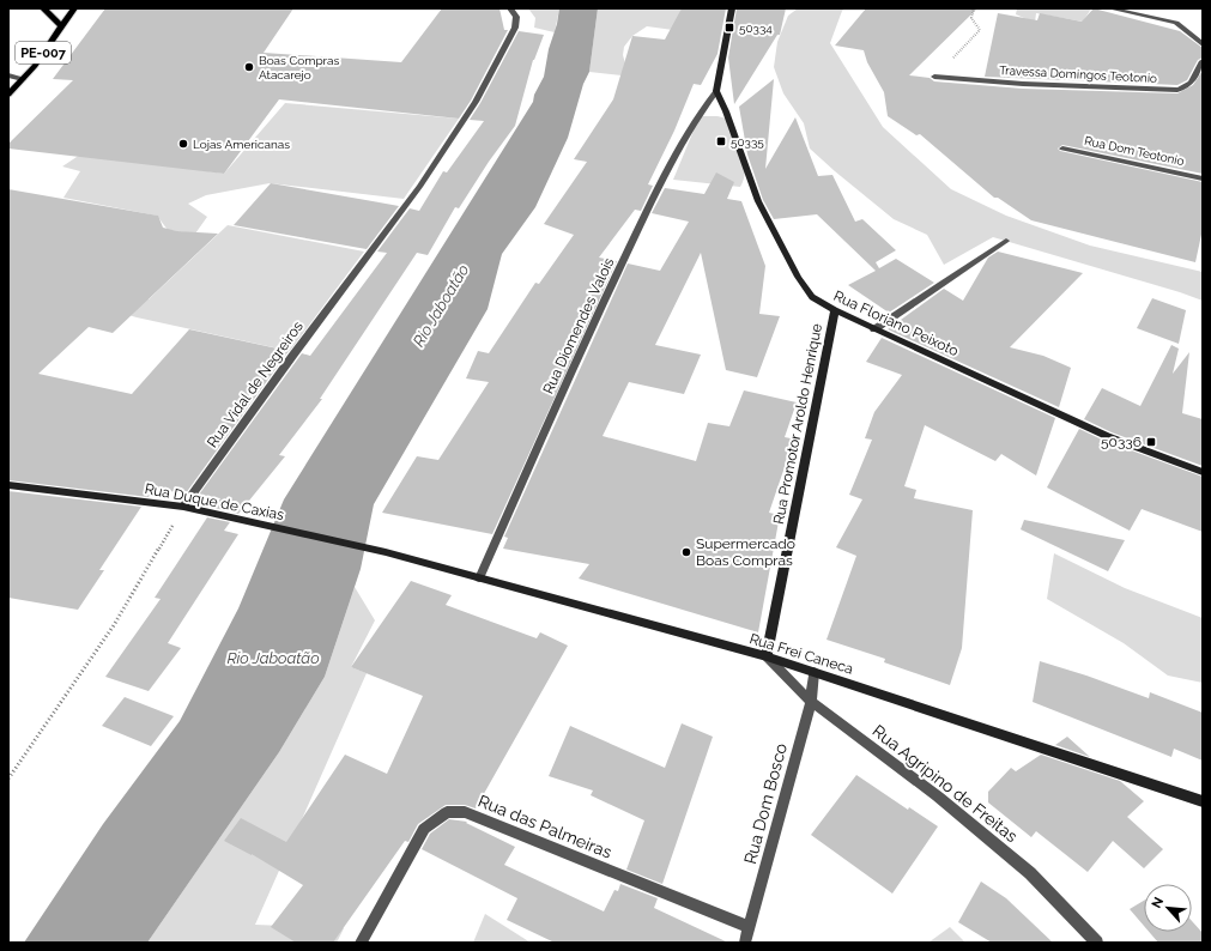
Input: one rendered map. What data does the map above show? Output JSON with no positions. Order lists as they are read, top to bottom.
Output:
{
  "streets": {
    "main road": ["PE-007"],
    "street": [
      "Travessa Domingos Teotonio",
      "Rua Dom Teotonio",
      "Rua Floriano Peixoto",
      "Rua Diomendes Valois",
      "Rua Vidal de Negreiros",
      "Rua Promotor Aroldo Henrique",
      "Rua Duque de Caxias",
      "Rua Frei Caneca",
      "Rua Agripino de Freitas",
      "Rua Dom Bosco",
      "Rua das Palmeiras"
    ]
  },
  "crossings": [
    ["Rua Floriano Peixoto", "Rua Diomendes Valois"],
    ["Rua Floriano Peixoto", "Rua Promotor Aroldo Henrique"],
    ["Rua Diomendes Valois", "Rua Frei Caneca"],
    ["Rua Vidal de Negreiros", "Rua Duque de Caxias"],
    ["Rua Promotor Aroldo Henrique", "Rua Frei Caneca"],
    ["Rua Promotor Aroldo Henrique", "Rua Agripino de Freitas"],
    ["Rua Duque de Caxias", "Rua Frei Caneca"],
    ["Rua Frei Caneca", "Rua Agripino de Freitas"],
    ["Rua Frei Caneca", "Rua Dom Bosco"],
    ["Rua Agripino de Freitas", "Rua Dom Bosco"],
    ["Rua Dom Bosco", "Rua das Palmeiras"]
  ],
  "water": ["Rio Jaboatão"],
  "places": {
    "transit": ["50334", "50335", "50336"],
    "other": ["Boas Compras Atacarejo", "Lojas Americanas", "Supermercado Boas Compras"]
  },
  "north": "top left"
}
